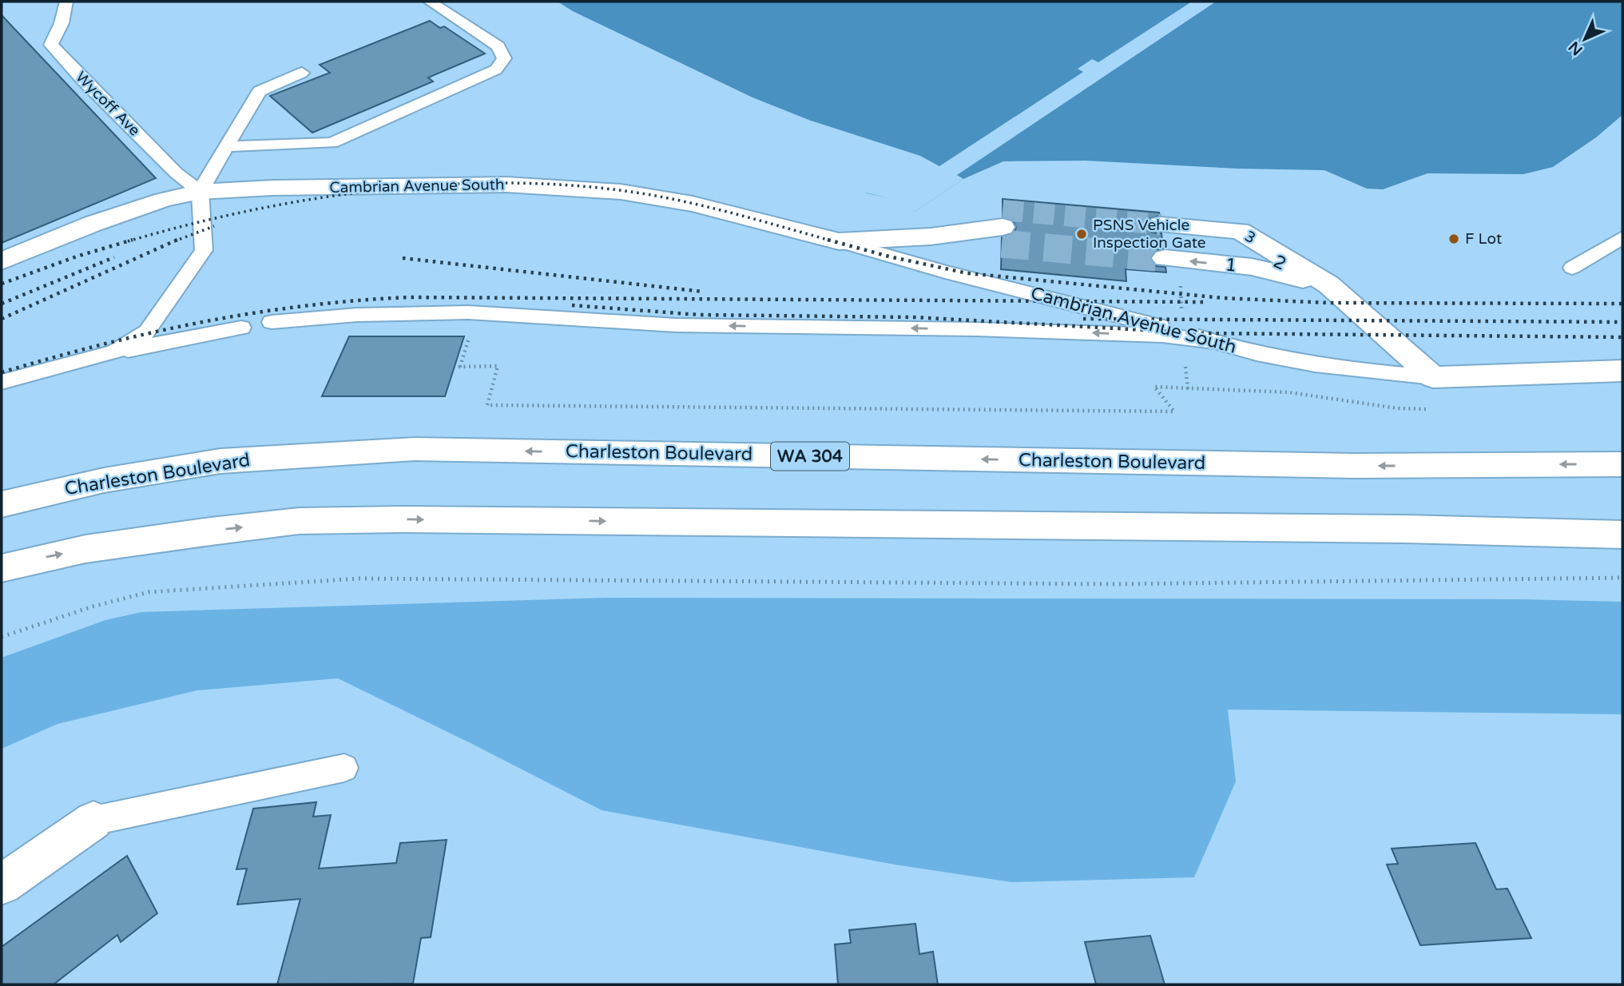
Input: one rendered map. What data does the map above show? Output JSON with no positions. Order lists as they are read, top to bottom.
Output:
{
  "streets": {
    "main road": [
      "Cambrian Avenue South",
      "3",
      "1",
      "Charleston Boulevard",
      "WA 304"
    ],
    "lane": ["Wycoff Ave"]
  },
  "crossings": [
    ["Wycoff Ave", "Cambrian Avenue South"],
    ["3", "1"]
  ],
  "places": ["PSNS Vehicle Inspection Gate", "F Lot"],
  "north": "bottom left"
}
